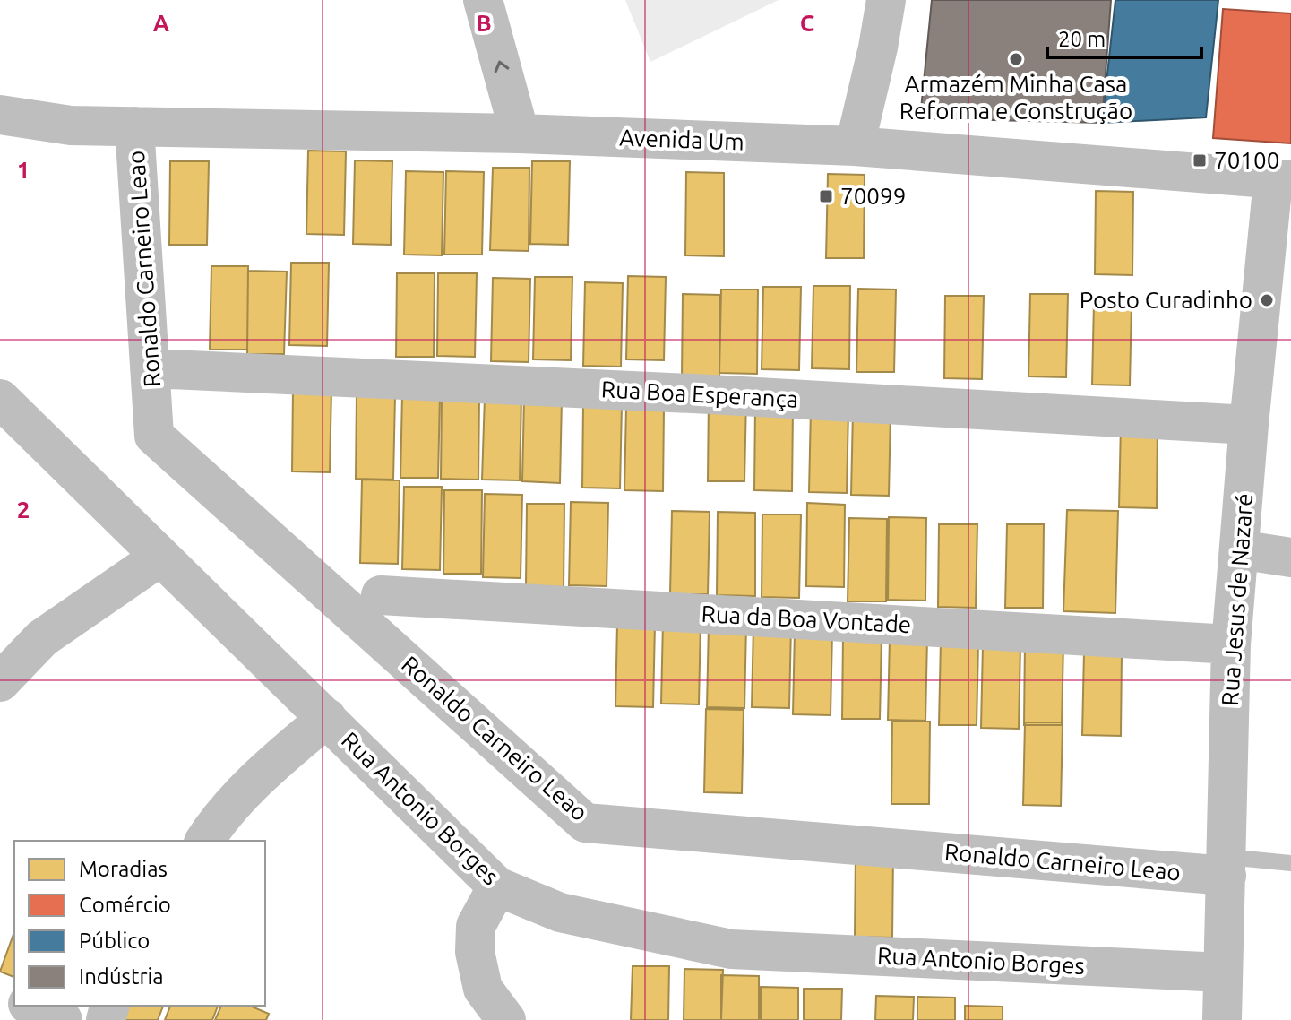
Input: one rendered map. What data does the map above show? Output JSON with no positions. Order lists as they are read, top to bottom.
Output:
{
  "streets": {
    "street": [
      "Avenida Um",
      "Ronaldo Carneiro Leao",
      "Rua Boa Esperança",
      "Rua Jesus de Nazaré",
      "Rua da Boa Vontade",
      "Rua Antonio Borges"
    ]
  },
  "crossings": [
    ["Avenida Um", "Ronaldo Carneiro Leao"],
    ["Avenida Um", "Rua Jesus de Nazaré"],
    ["Ronaldo Carneiro Leao", "Rua Boa Esperança"],
    ["Ronaldo Carneiro Leao", "Rua Jesus de Nazaré"],
    ["Rua Boa Esperança", "Rua Jesus de Nazaré"],
    ["Rua Jesus de Nazaré", "Rua da Boa Vontade"],
    ["Rua Jesus de Nazaré", "Rua Antonio Borges"]
  ],
  "places": {
    "other": ["Armazém Minha Casa Reforma e Construção", "Posto Curadinho"],
    "transit": ["70100", "70099"]
  },
  "legend": [
    "Moradias",
    "Comércio",
    "Público",
    "Indústria"
  ],
  "scale_bar": "20 m",
  "grid": {
    "columns": ["A", "B", "C"],
    "rows": ["1", "2"]
  }
}
